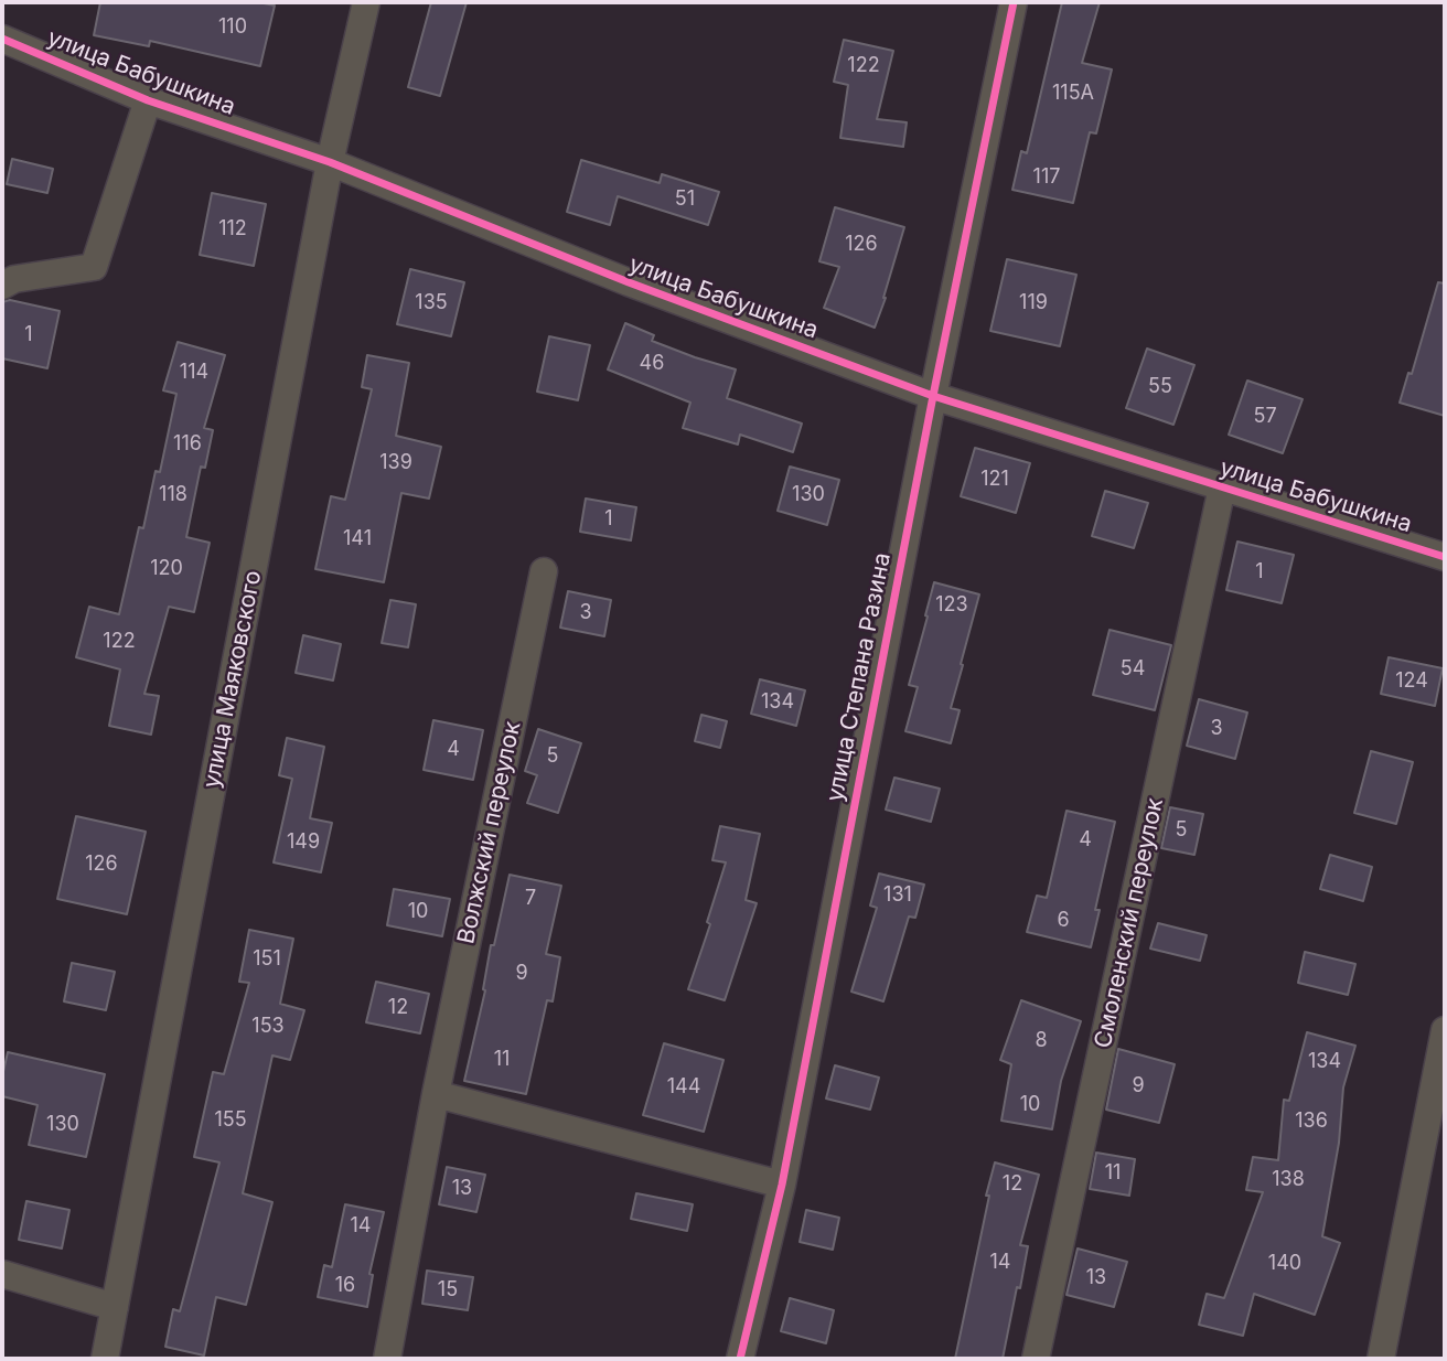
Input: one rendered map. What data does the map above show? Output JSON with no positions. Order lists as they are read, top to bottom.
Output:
{
  "streets": {
    "street": [
      "улица Бабушкина",
      "улица Степана Разина",
      "улица Маяковского",
      "Волжский переулок",
      "Смоленский переулок"
    ]
  },
  "crossings": [
    ["улица Бабушкина", "улица Степана Разина"],
    ["улица Бабушкина", "улица Маяковского"],
    ["улица Бабушкина", "Смоленский переулок"]
  ],
  "house_numbers": [
    "110",
    "122",
    "115А",
    "117",
    "51",
    "112",
    "126",
    "135",
    "119",
    "1",
    "46",
    "114",
    "55",
    "57",
    "116",
    "139",
    "121",
    "118",
    "130",
    "1",
    "141",
    "120",
    "1",
    "123",
    "3",
    "122",
    "54",
    "124",
    "134",
    "3",
    "4",
    "5",
    "5",
    "4",
    "149",
    "126",
    "131",
    "7",
    "10",
    "6",
    "151",
    "9",
    "12",
    "153",
    "8",
    "11",
    "134",
    "9",
    "144",
    "10",
    "155",
    "136",
    "130",
    "11",
    "138",
    "12",
    "13",
    "14",
    "14",
    "140",
    "13",
    "16",
    "15"
  ]
}
